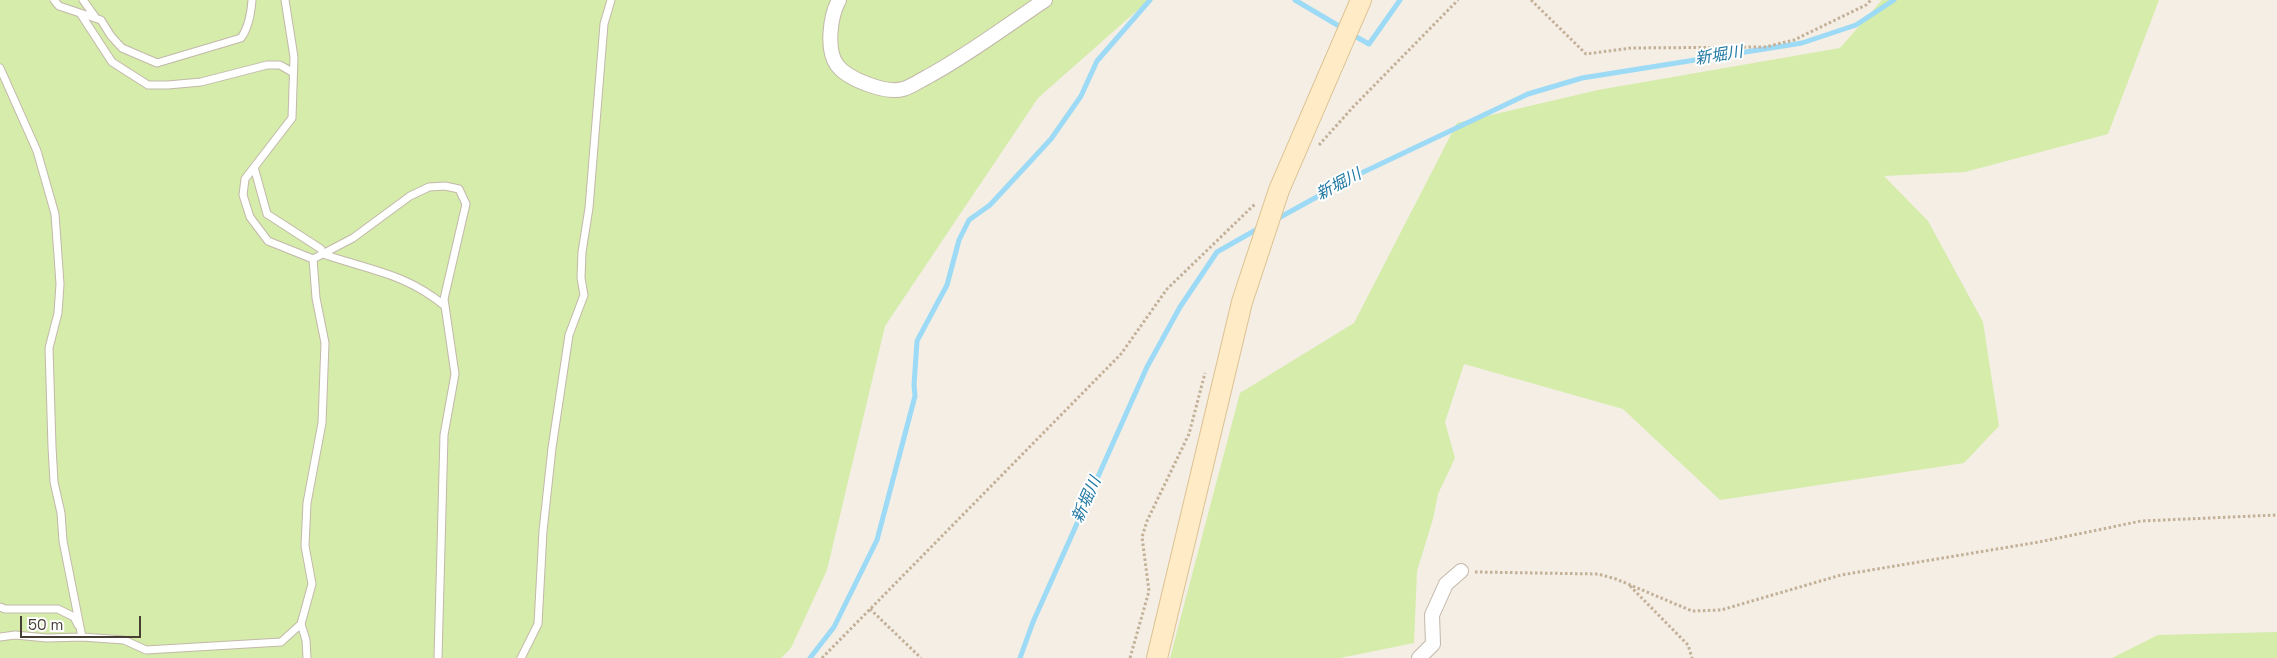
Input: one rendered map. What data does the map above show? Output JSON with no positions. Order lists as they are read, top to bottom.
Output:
{
  "water": ["新堀川"],
  "scale_bar": "50 m"
}
